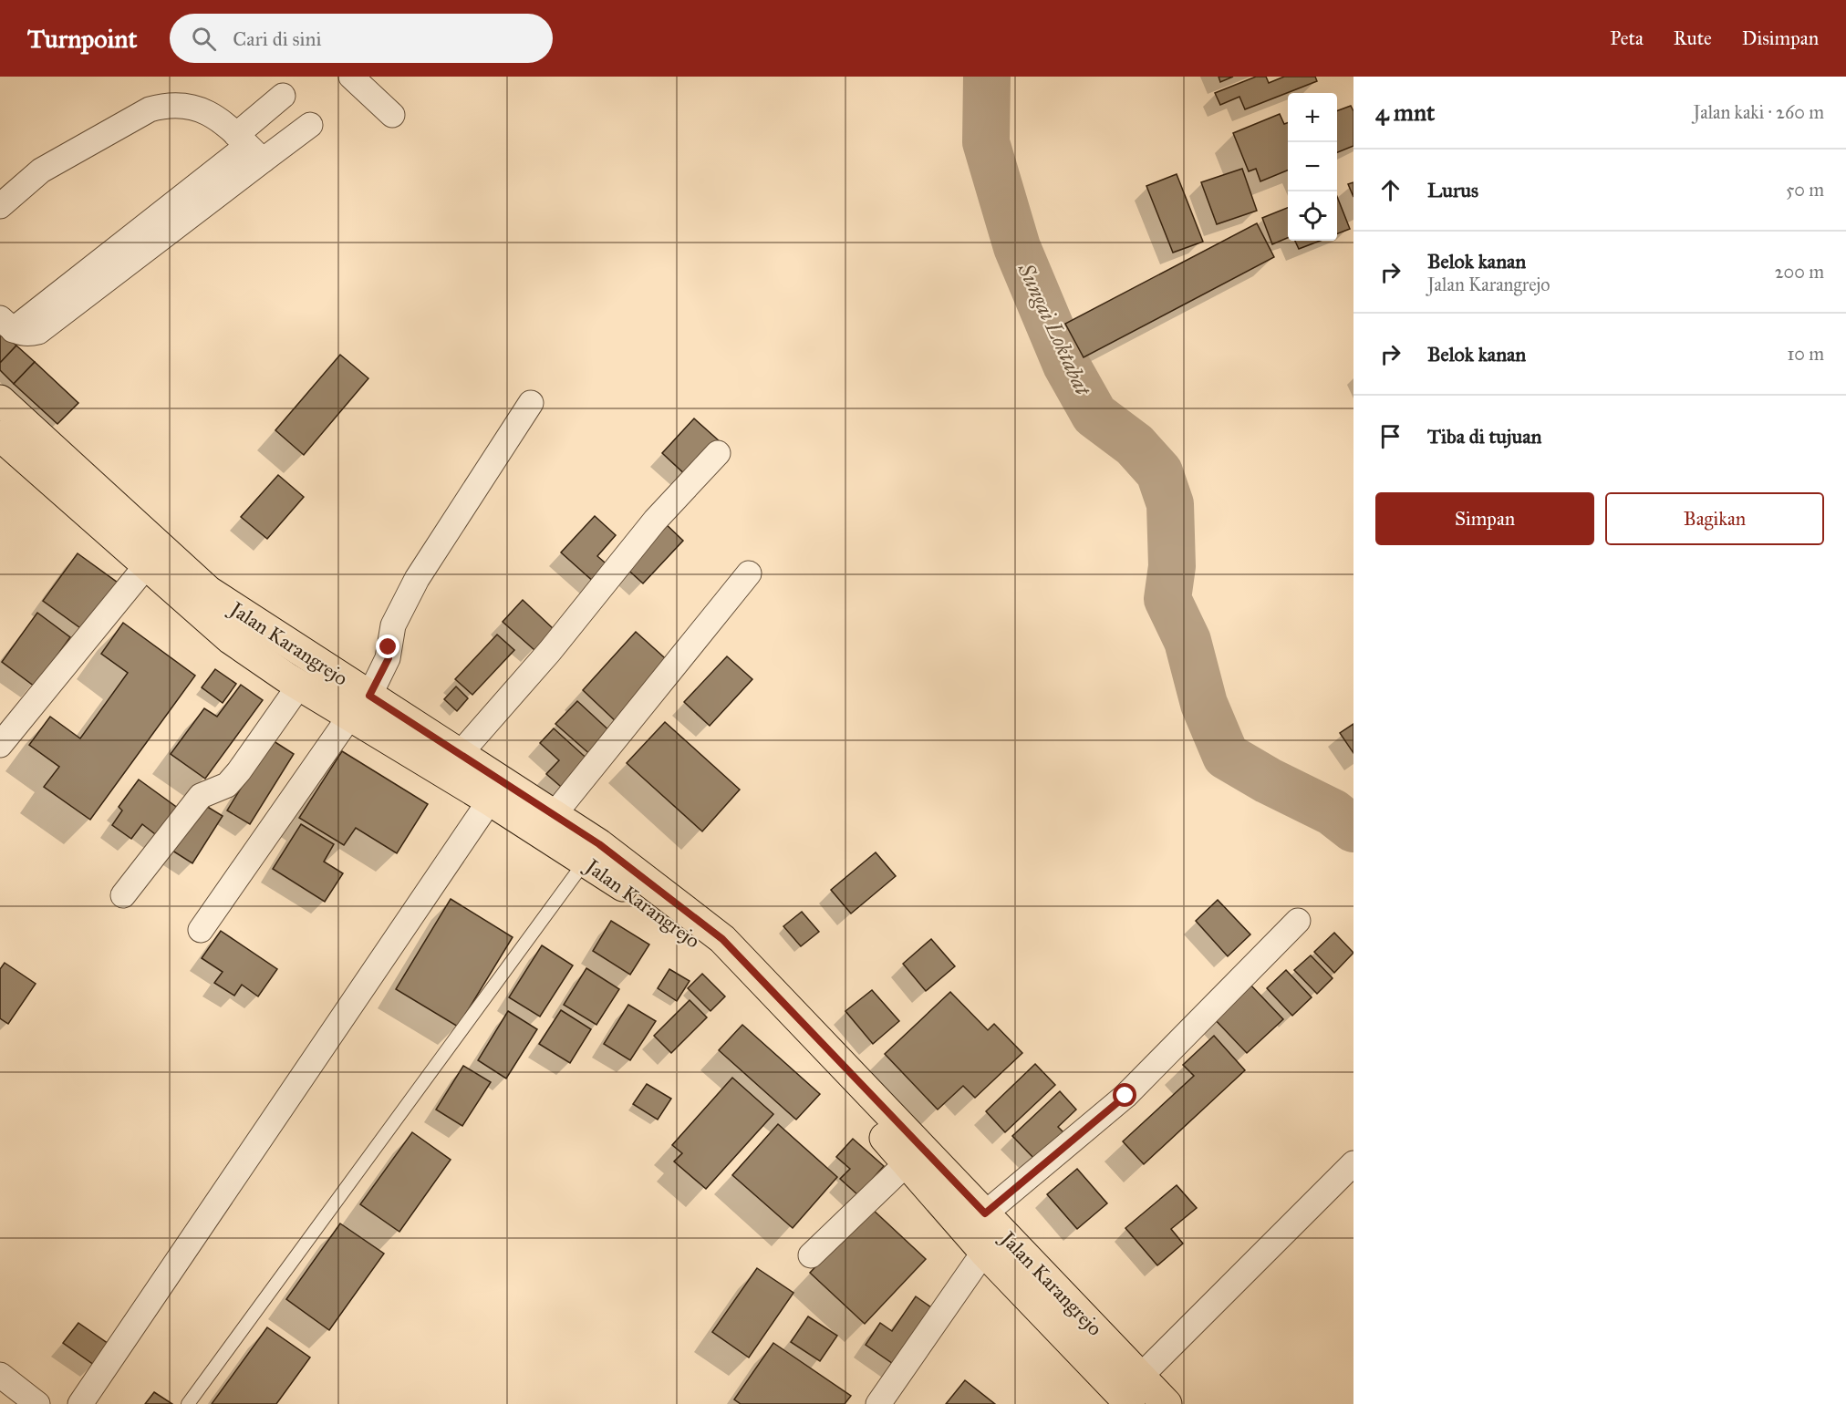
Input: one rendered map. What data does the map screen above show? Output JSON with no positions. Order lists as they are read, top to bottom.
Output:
{
  "streets": {
    "main road": ["Jalan Karangrejo"]
  },
  "water": ["Sungai Loktabat"],
  "page": {
    "header": "Turnpoint",
    "search": "Cari di sini",
    "nav": ["Peta", "Rute", "Disimpan"],
    "heading": ["4 mnt", "Jalan kaki · 260 m"],
    "map_buttons": ["+", "−"],
    "list": [
      ["Lurus", "50 m"],
      ["Belok kanan", "Jalan Karangrejo", "200 m"],
      ["Belok kanan", "10 m"],
      "Tiba di tujuan"
    ],
    "buttons": ["Simpan", "Bagikan"]
  }
}
